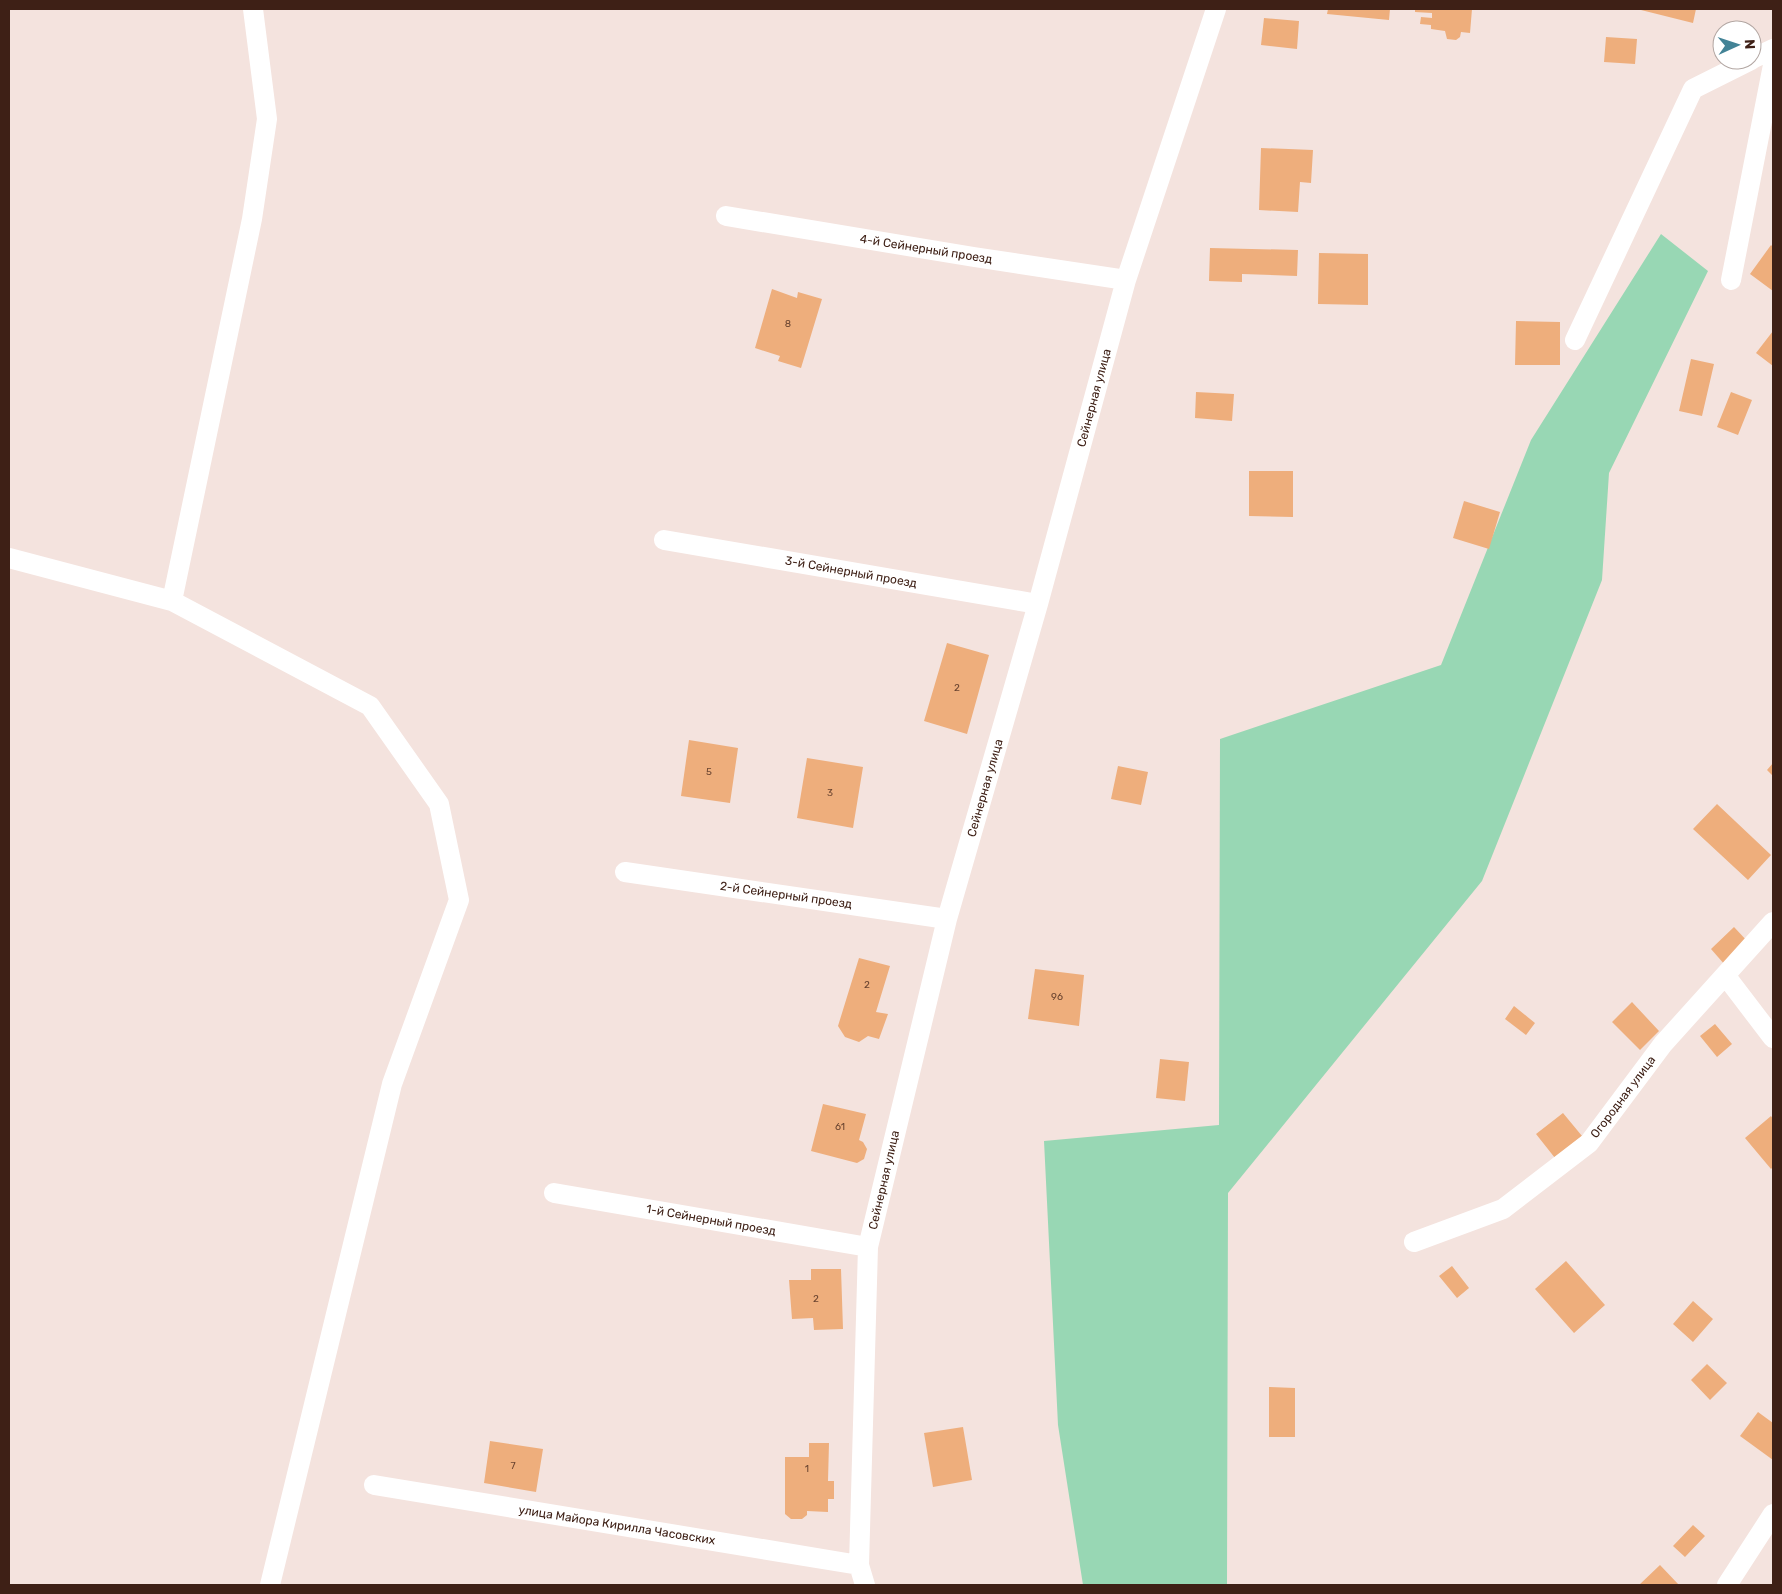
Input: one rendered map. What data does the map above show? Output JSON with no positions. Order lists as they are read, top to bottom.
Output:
{
  "streets": {
    "lane": [
      "4-й Сейнерный проезд",
      "Сейнерная улица",
      "3-й Сейнерный проезд",
      "2-й Сейнерный проезд",
      "Огородная улица",
      "1-й Сейнерный проезд",
      "улица Майора Кирилла Часовских"
    ]
  },
  "crossings": [
    ["4-й Сейнерный проезд", "Сейнерная улица"],
    ["Сейнерная улица", "3-й Сейнерный проезд"],
    ["Сейнерная улица", "2-й Сейнерный проезд"],
    ["Сейнерная улица", "1-й Сейнерный проезд"],
    ["Сейнерная улица", "улица Майора Кирилла Часовских"]
  ],
  "house_numbers": [
    "8",
    "2",
    "5",
    "3",
    "2",
    "96",
    "61",
    "2",
    "7",
    "1"
  ],
  "north": "right"
}
